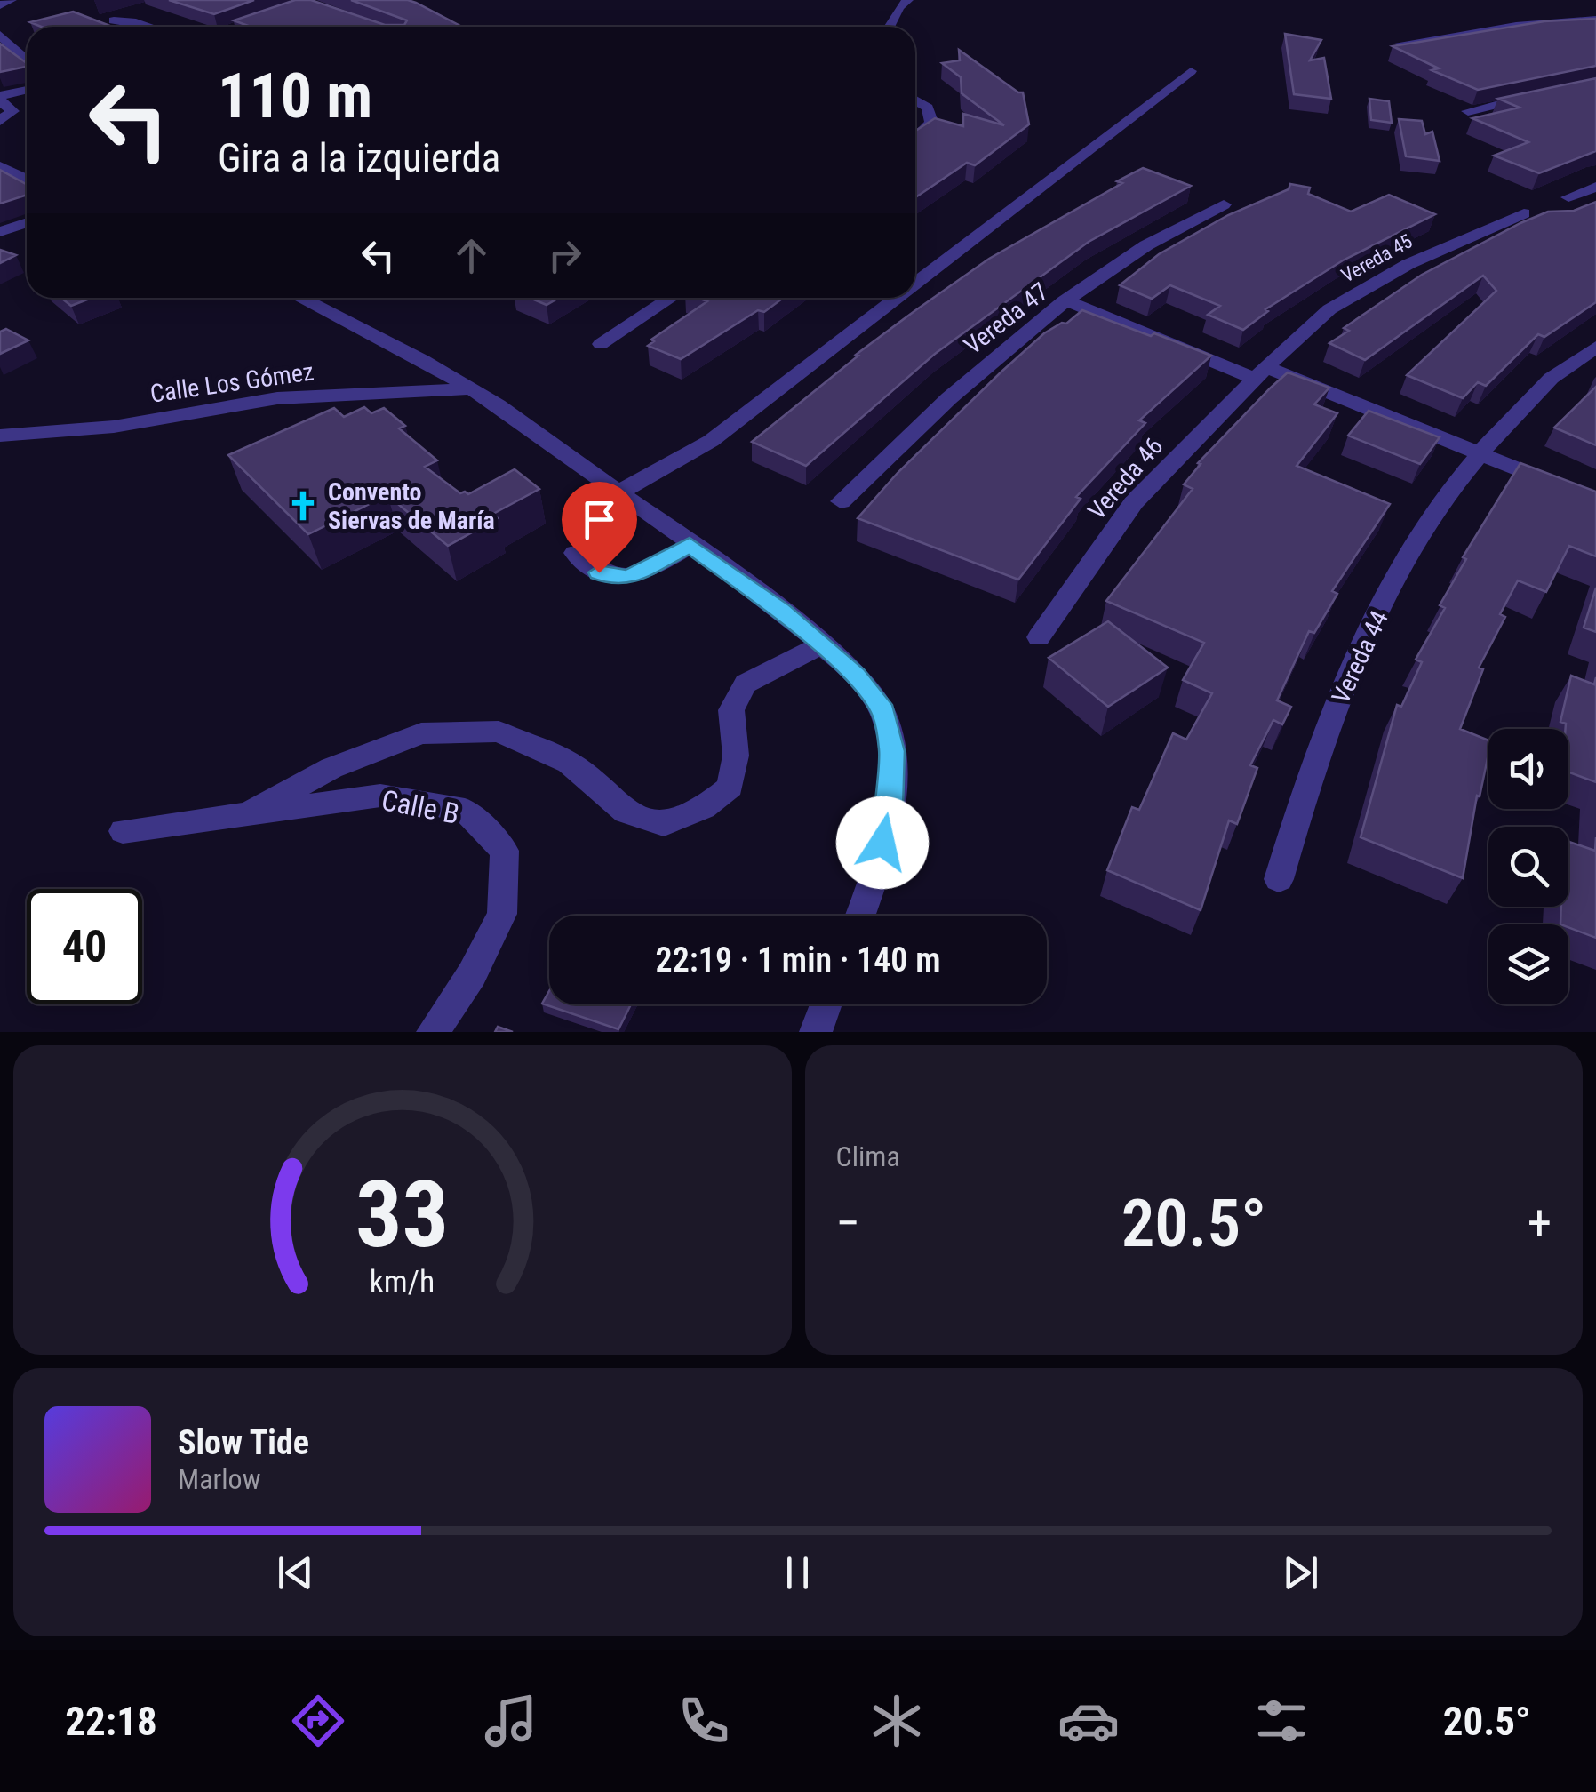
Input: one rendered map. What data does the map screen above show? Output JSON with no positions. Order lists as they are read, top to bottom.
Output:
{
  "streets": {
    "street": [
      "Vereda 45",
      "Vereda 47",
      "Calle Los Gómez",
      "Vereda 46",
      "Vereda 44",
      "Calle B"
    ]
  },
  "crossings": [
    ["Vereda 45", "Vereda 46"]
  ],
  "places": {
    "church": ["Convento Siervas de María"]
  },
  "page": {
    "turn": ["110 m", "Gira a la izquierda"],
    "limit": "40",
    "trip": "22:19 · 1 min · 140 m",
    "tile": "Clima",
    "heat": ["−", "20.5°", "+"],
    "song": ["Slow Tide", "Marlow"],
    "tabs": ["22:18", "20.5°"],
    "gauge": ["33", "km/h"]
  }
}
